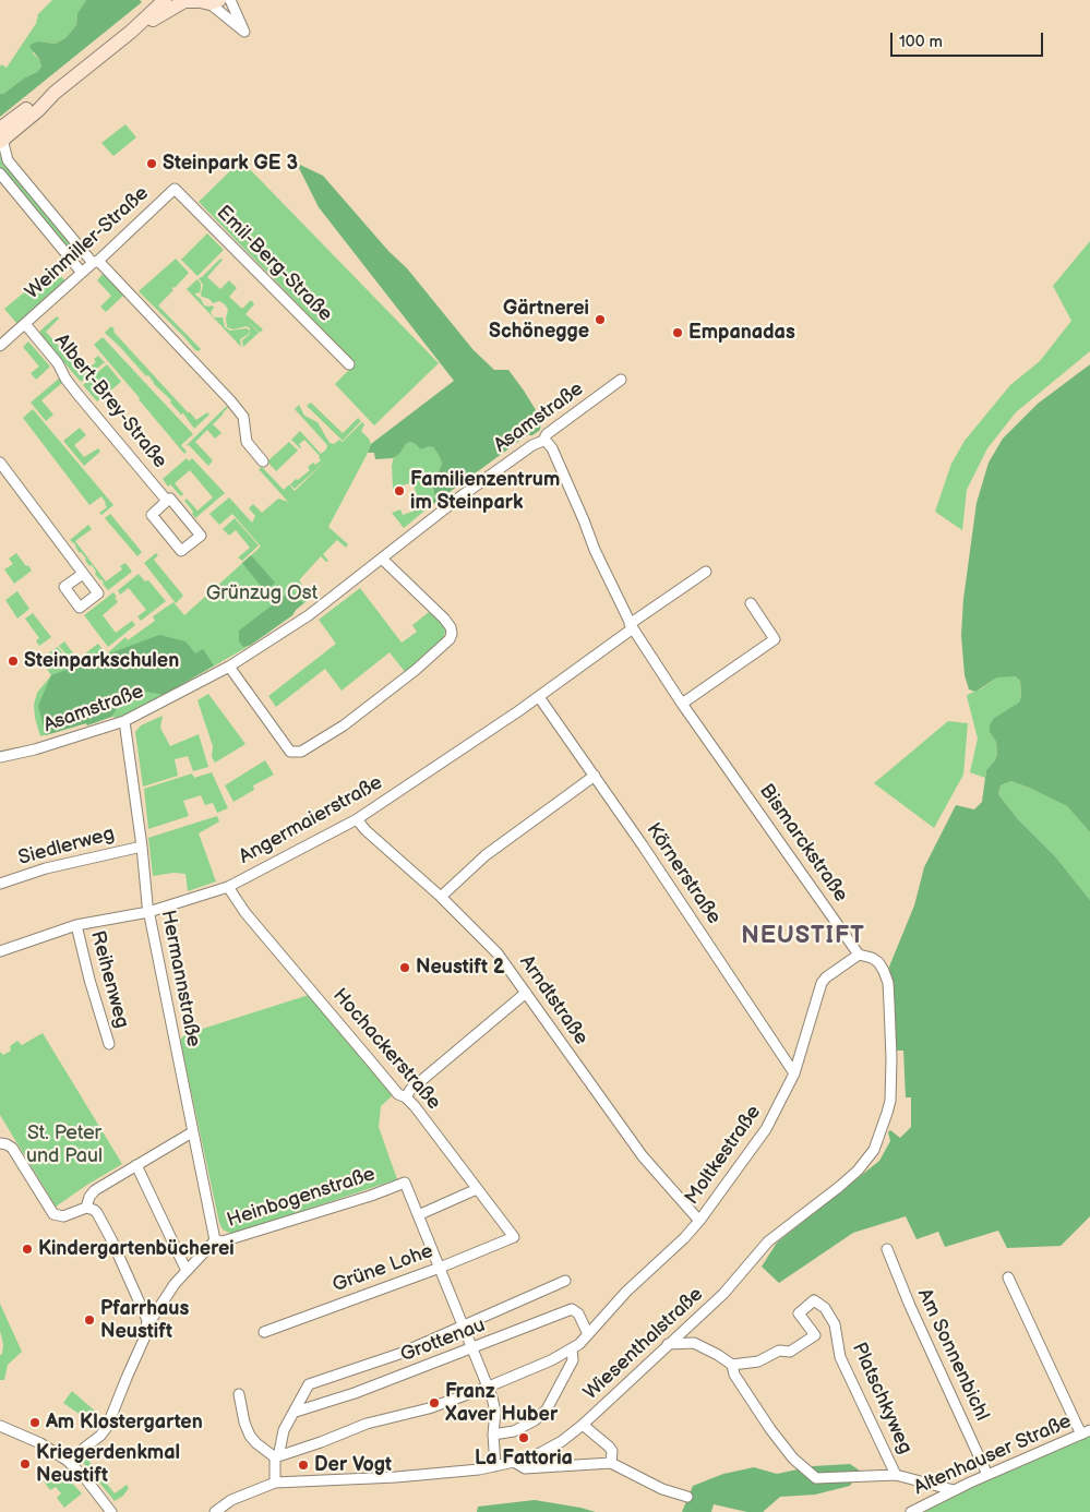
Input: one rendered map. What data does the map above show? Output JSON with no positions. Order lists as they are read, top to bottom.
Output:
{
  "streets": {
    "street": [
      "Weinmiller-Straße",
      "Emil-Berg-Straße",
      "Albert-Brey-Straße",
      "Asamstraße",
      "Angermaierstraße",
      "Bismarckstraße",
      "Siedlerweg",
      "Körnerstraße",
      "Hermannstraße",
      "Reihenweg",
      "Arndtstraße",
      "Hochackerstraße",
      "Moltkestraße",
      "Heinbogenstraße",
      "Grüne Lohe",
      "Grottenau",
      "Wiesenthalstraße",
      "Am Sonnenbichl",
      "Platschkyweg",
      "Altenhauser Straße"
    ]
  },
  "crossings": [
    ["Weinmiller-Straße", "Emil-Berg-Straße"],
    ["Weinmiller-Straße", "Albert-Brey-Straße"],
    ["Asamstraße", "Bismarckstraße"],
    ["Asamstraße", "Hermannstraße"],
    ["Angermaierstraße", "Bismarckstraße"],
    ["Angermaierstraße", "Körnerstraße"],
    ["Angermaierstraße", "Hermannstraße"],
    ["Angermaierstraße", "Reihenweg"],
    ["Angermaierstraße", "Arndtstraße"],
    ["Angermaierstraße", "Hochackerstraße"],
    ["Bismarckstraße", "Moltkestraße"],
    ["Bismarckstraße", "Wiesenthalstraße"],
    ["Siedlerweg", "Hermannstraße"],
    ["Körnerstraße", "Moltkestraße"],
    ["Hermannstraße", "Heinbogenstraße"],
    ["Arndtstraße", "Moltkestraße"],
    ["Hochackerstraße", "Grüne Lohe"],
    ["Moltkestraße", "Grottenau"],
    ["Grottenau", "Wiesenthalstraße"],
    ["Am Sonnenbichl", "Altenhauser Straße"]
  ],
  "districts": ["NEUSTIFT"],
  "parks": ["Grünzug Ost", "St. Peter und Paul"],
  "places": [
    "Steinpark GE 3",
    "Gärtnerei Schönegge",
    "Empanadas",
    "Familienzentrum im Steinpark",
    "Steinparkschulen",
    "Neustift 2",
    "Kindergartenbücherei",
    "Pfarrhaus Neustift",
    "Franz Xaver Huber",
    "Am Klostergarten",
    "La Fattoria",
    "Kriegerdenkmal Neustift",
    "Der Vogt"
  ],
  "scale_bar": "100 m"
}
